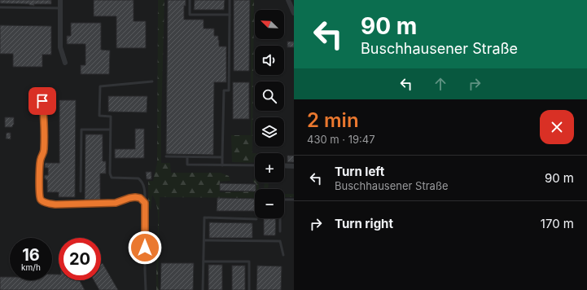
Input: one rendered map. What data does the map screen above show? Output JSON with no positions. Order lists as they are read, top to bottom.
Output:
{
  "north": "top left",
  "page": {
    "turn": ["90 m", "Buschhausener Straße"],
    "map_buttons": ["+", "−"],
    "heading": ["2 min", "430 m · 19:47"],
    "list": [
      {
        "name": "Turn left",
        "note": "Buschhausener Straße",
        "value": "90 m"
      },
      {
        "name": "Turn right",
        "value": "170 m"
      }
    ],
    "speed": "16 km/h",
    "limit": "20"
  }
}
